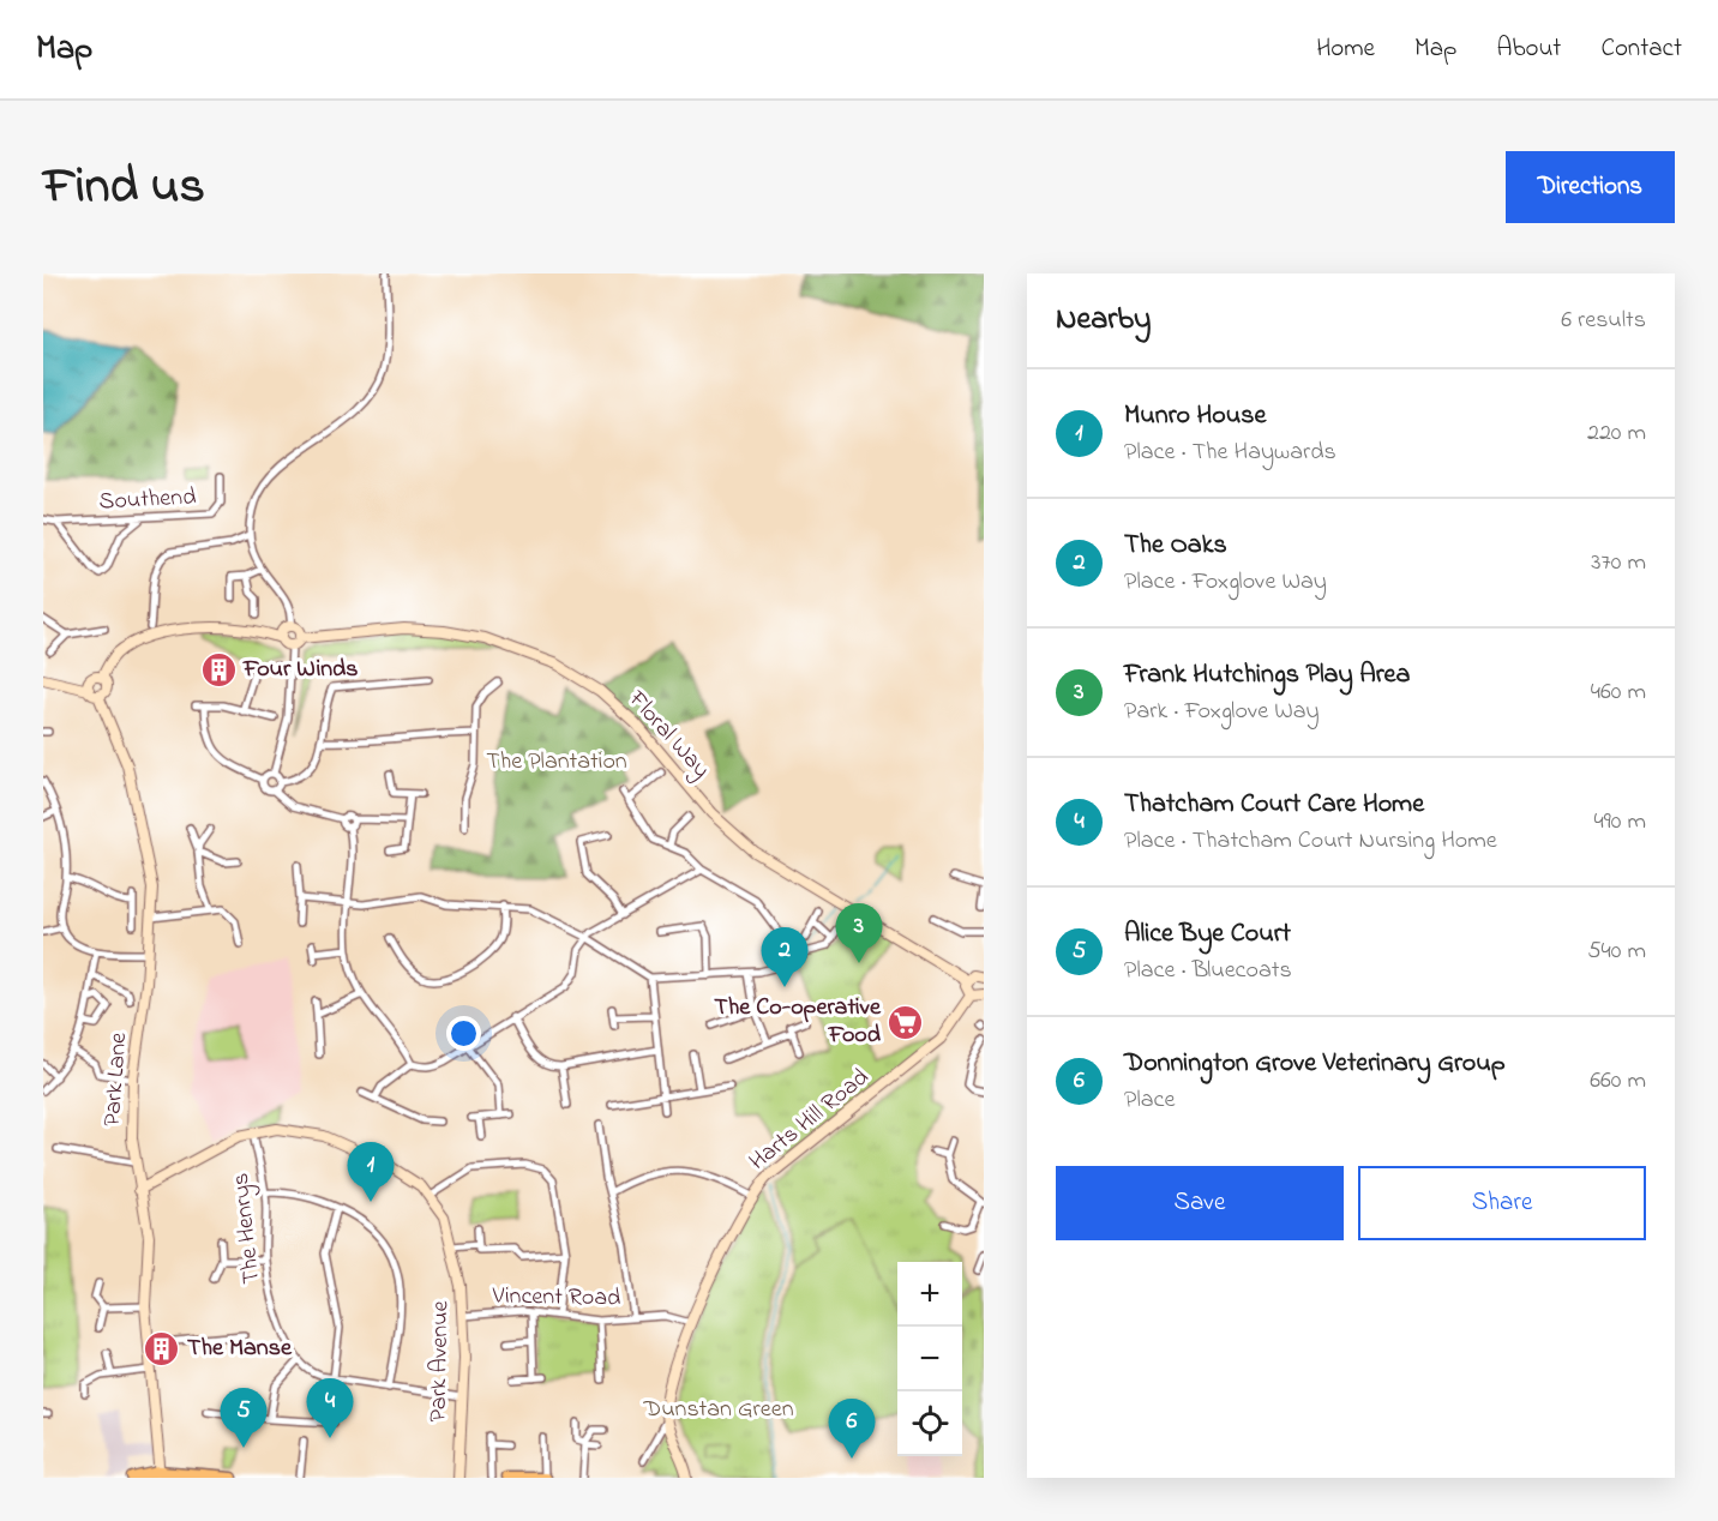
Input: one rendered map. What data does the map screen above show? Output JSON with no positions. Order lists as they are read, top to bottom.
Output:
{
  "streets": {
    "street": [
      "Southend",
      "Floral Way",
      "Park Lane",
      "Harts Hill Road",
      "The Henrys",
      "Vincent Road",
      "Park Avenue"
    ]
  },
  "crossings": [
    ["Park Lane", "Park Avenue"],
    ["Harts Hill Road", "Vincent Road"],
    ["The Henrys", "Park Avenue"],
    ["Vincent Road", "Park Avenue"]
  ],
  "parks": ["The Plantation", "Dunstan Green"],
  "places": {
    "building": ["Four Winds", "The Manse"],
    "supermarket": ["The Co-operative Food"]
  },
  "page": {
    "header": "Map",
    "nav": [
      "Home",
      "Map",
      "About",
      "Contact"
    ],
    "title": "Find us",
    "buttons": [
      "Directions",
      ["Save", "Share"]
    ],
    "heading": ["Nearby", "6 results"],
    "list": [
      {
        "mark": "1",
        "name": "Munro House",
        "note": "Place · The Haywards",
        "value": "220 m"
      },
      {
        "mark": "2",
        "name": "The Oaks",
        "note": "Place · Foxglove Way",
        "value": "370 m"
      },
      {
        "mark": "3",
        "name": "Frank Hutchings Play Area",
        "note": "Park · Foxglove Way",
        "value": "460 m"
      },
      {
        "mark": "4",
        "name": "Thatcham Court Care Home",
        "note": "Place · Thatcham Court Nursing Home",
        "value": "490 m"
      },
      {
        "mark": "5",
        "name": "Alice Bye Court",
        "note": "Place · Bluecoats",
        "value": "540 m"
      },
      {
        "mark": "6",
        "name": "Donnington Grove Veterinary Group",
        "note": "Place",
        "value": "660 m"
      }
    ],
    "pins": [
      "3",
      "2",
      "1",
      "4",
      "5",
      "6"
    ],
    "map_buttons": ["+", "−"]
  }
}
